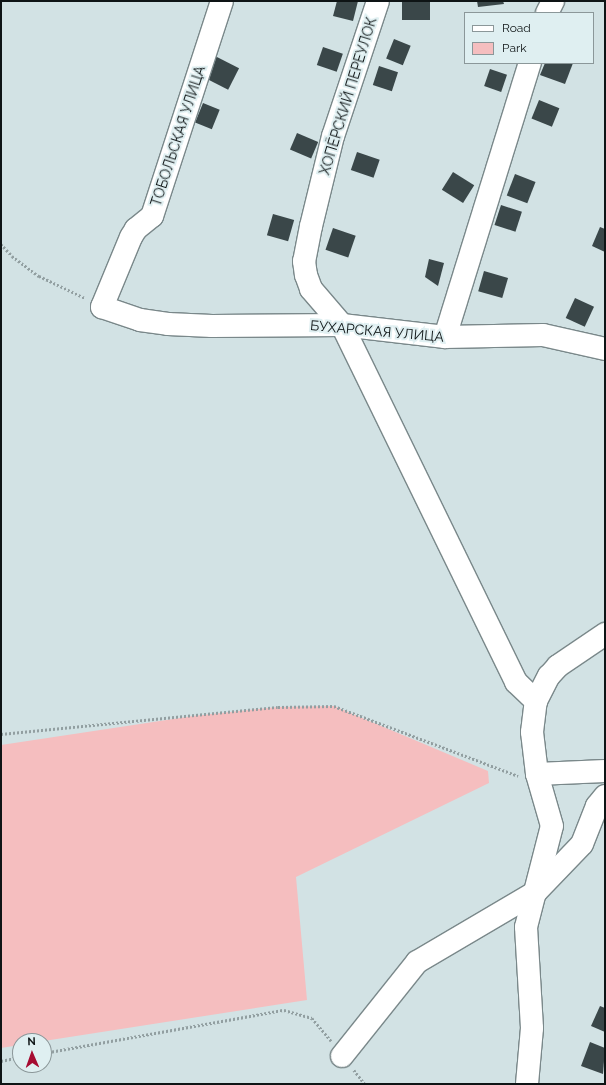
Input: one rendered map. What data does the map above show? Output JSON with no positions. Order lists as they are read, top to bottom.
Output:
{
  "streets": {
    "street": ["ХОПЁРСКИЙ ПЕРЕУЛОК", "ТОБОЛЬСКАЯ УЛИЦА", "БУХАРСКАЯ УЛИЦА"]
  },
  "crossings": [
    ["ХОПЁРСКИЙ ПЕРЕУЛОК", "БУХАРСКАЯ УЛИЦА"],
    ["ТОБОЛЬСКАЯ УЛИЦА", "БУХАРСКАЯ УЛИЦА"]
  ],
  "legend": ["Road", "Park"],
  "north": "top"
}
